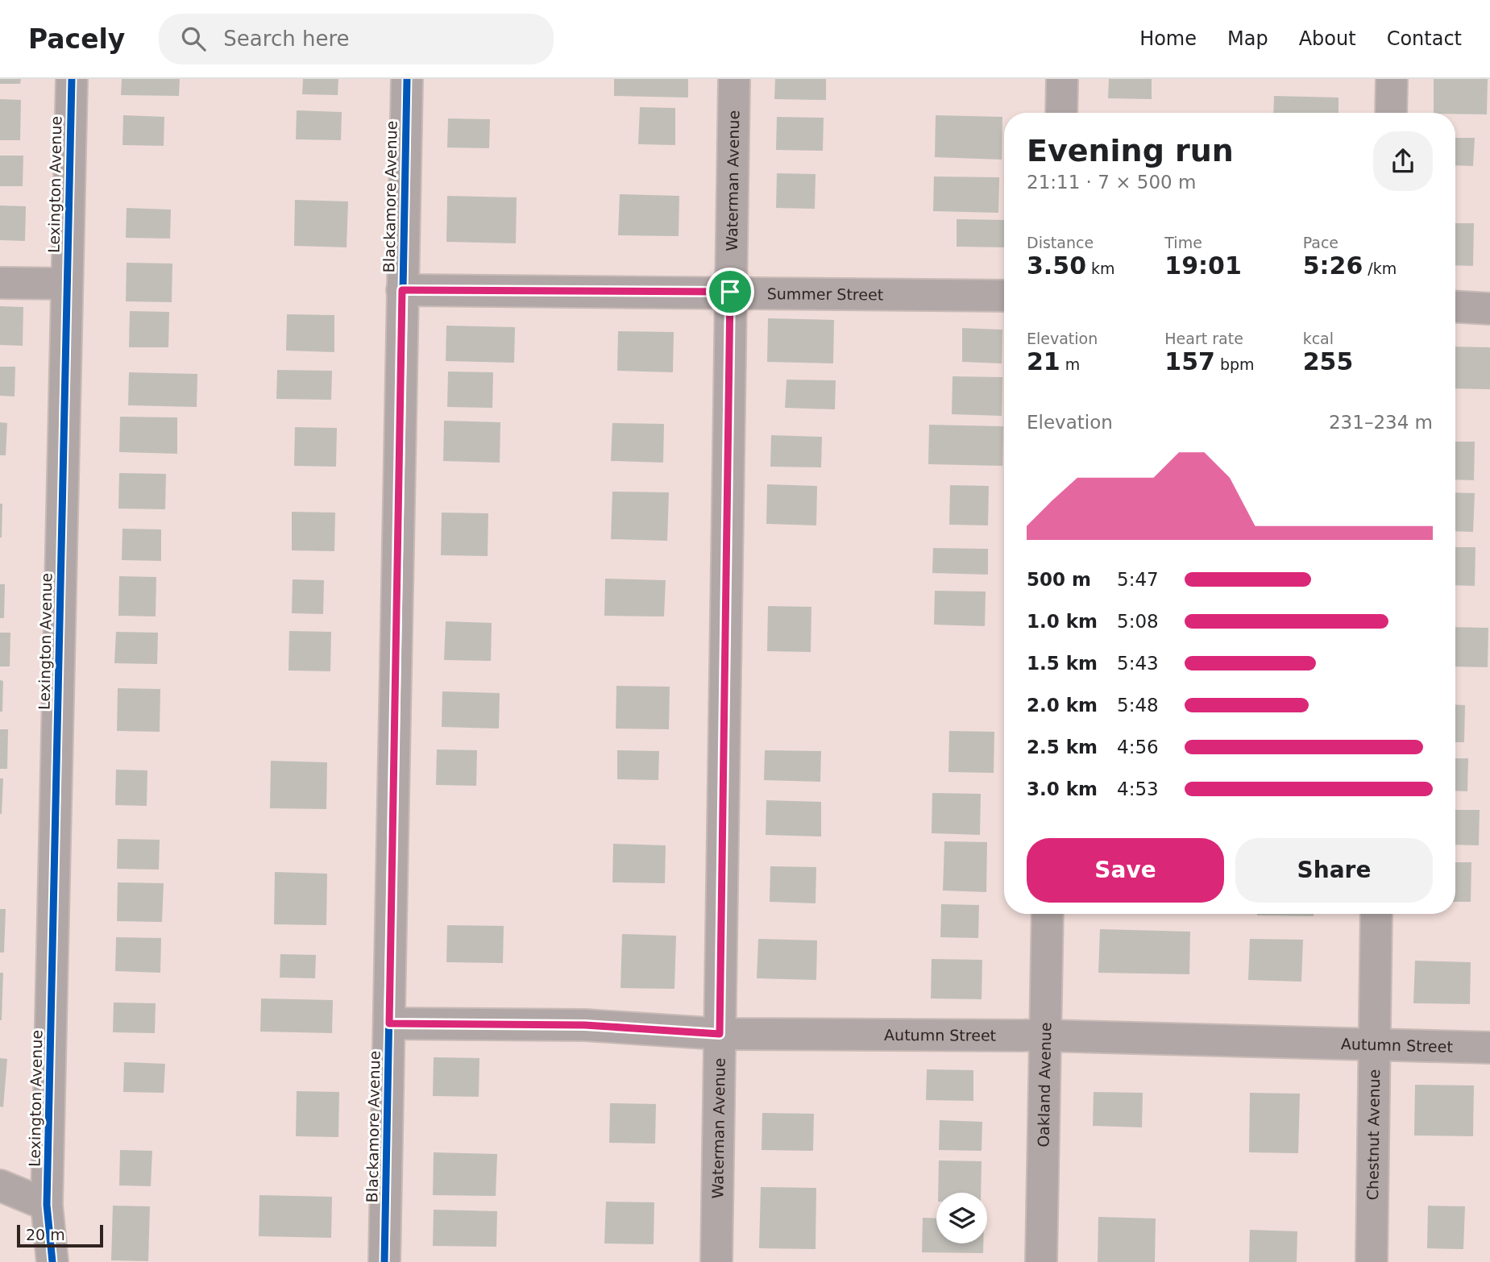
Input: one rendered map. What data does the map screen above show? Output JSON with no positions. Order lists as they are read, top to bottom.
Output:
{
  "streets": {
    "street": [
      "Waterman Avenue",
      "Lexington Avenue",
      "Blackamore Avenue",
      "Summer Street",
      "Autumn Street",
      "Oakland Avenue",
      "Chestnut Avenue"
    ]
  },
  "crossings": [
    ["Waterman Avenue", "Summer Street"],
    ["Waterman Avenue", "Autumn Street"],
    ["Blackamore Avenue", "Summer Street"],
    ["Blackamore Avenue", "Autumn Street"],
    ["Autumn Street", "Oakland Avenue"],
    ["Autumn Street", "Chestnut Avenue"]
  ],
  "scale_bar": "20 m",
  "page": {
    "header": "Pacely",
    "search": "Search here",
    "nav": [
      "Home",
      "Map",
      "About",
      "Contact"
    ],
    "heading": ["Evening run", "21:11 · 7 × 500 m"],
    "stats": [
      ["Distance", "3.50 km"],
      ["Time", "19:01"],
      ["Pace", "5:26 /km"],
      ["Elevation", "21 m"],
      ["Heart rate", "157 bpm"],
      ["kcal", "255"]
    ],
    "chart": ["Elevation", "231–234 m"],
    "list": [
      {
        "name": "500 m",
        "note": "5:47"
      },
      {
        "name": "1.0 km",
        "note": "5:08"
      },
      {
        "name": "1.5 km",
        "note": "5:43"
      },
      {
        "name": "2.0 km",
        "note": "5:48"
      },
      {
        "name": "2.5 km",
        "note": "4:56"
      },
      {
        "name": "3.0 km",
        "note": "4:53"
      }
    ],
    "buttons": ["Save", "Share"],
    "scale": "20 m"
  }
}
